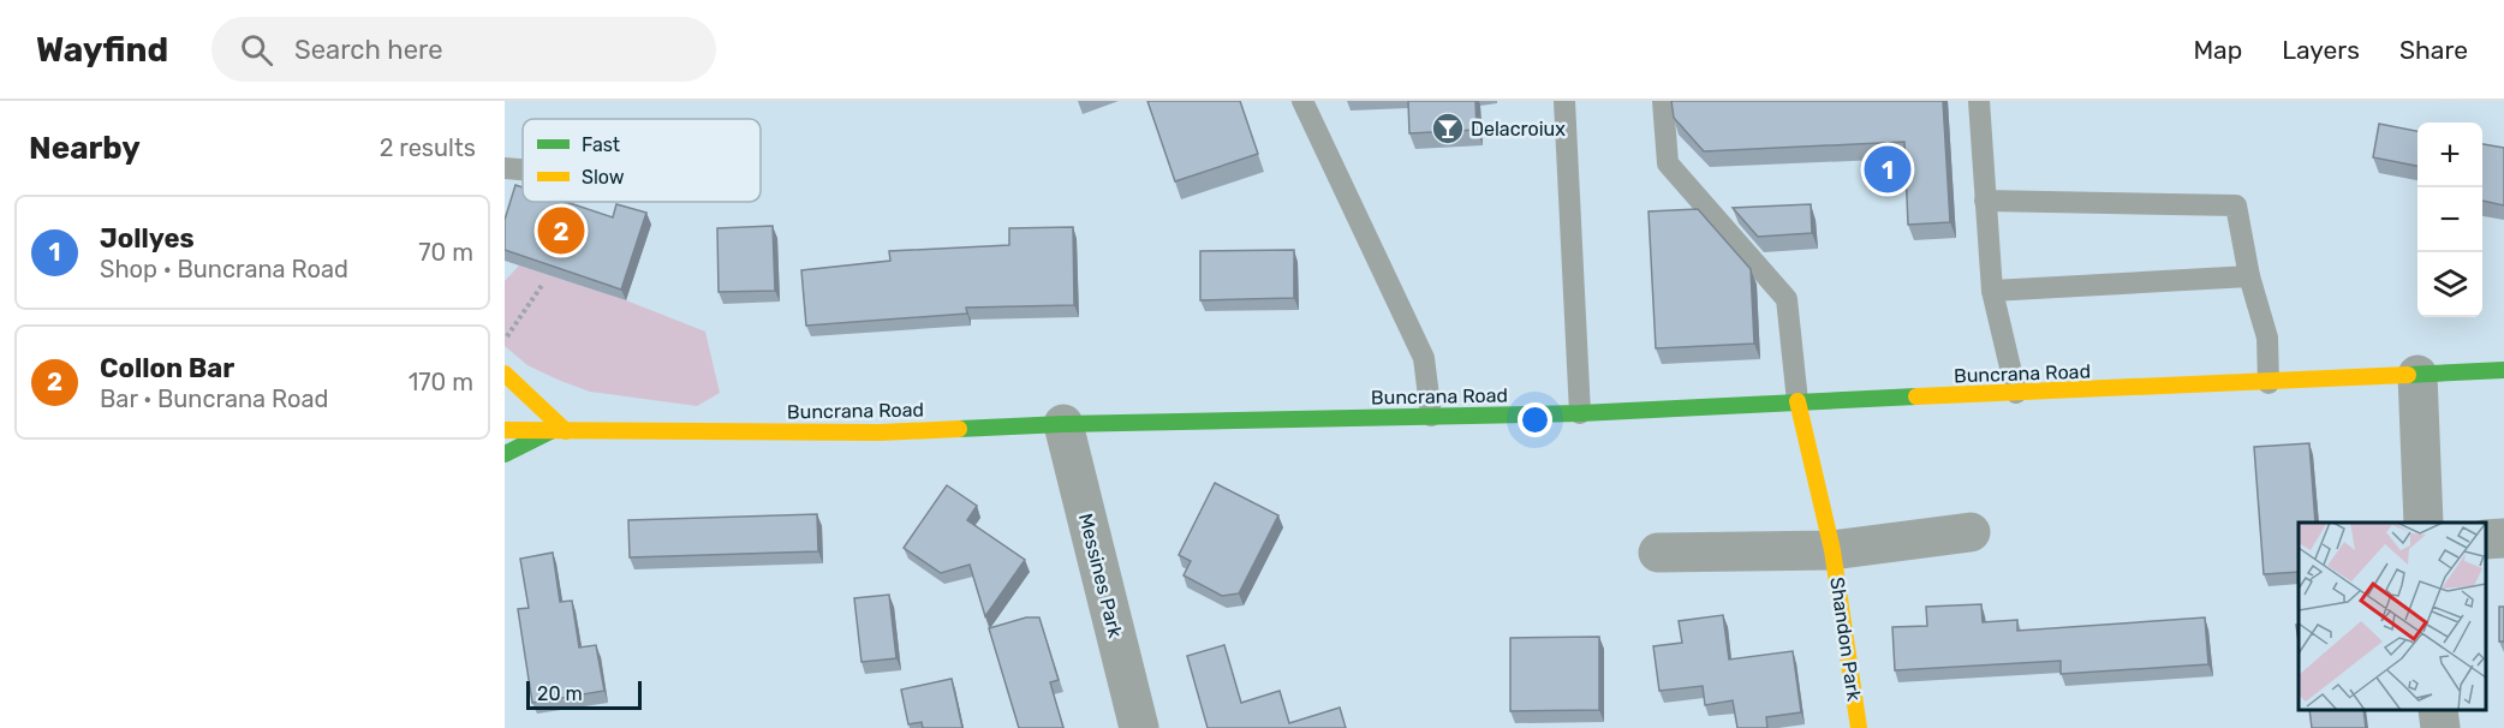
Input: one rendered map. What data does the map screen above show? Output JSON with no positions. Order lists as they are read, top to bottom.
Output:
{
  "streets": {
    "main road": ["Buncrana Road", "Shandon Park"],
    "street": ["Messines Park"]
  },
  "crossings": [
    ["Buncrana Road", "Messines Park"],
    ["Buncrana Road", "Shandon Park"]
  ],
  "places": {
    "bar": ["Delacroiux"]
  },
  "legend": ["Fast", "Slow"],
  "scale_bar": "20 m",
  "page": {
    "header": "Wayfind",
    "search": "Search here",
    "nav": ["Map", "Layers", "Share"],
    "heading": ["Nearby", "2 results"],
    "map_buttons": ["+", "−"],
    "pins": ["1", "2"],
    "list": [
      {
        "mark": "1",
        "name": "Jollyes",
        "note": "Shop · Buncrana Road",
        "value": "70 m"
      },
      {
        "mark": "2",
        "name": "Collon Bar",
        "note": "Bar · Buncrana Road",
        "value": "170 m"
      }
    ],
    "scale": "20 m"
  }
}
